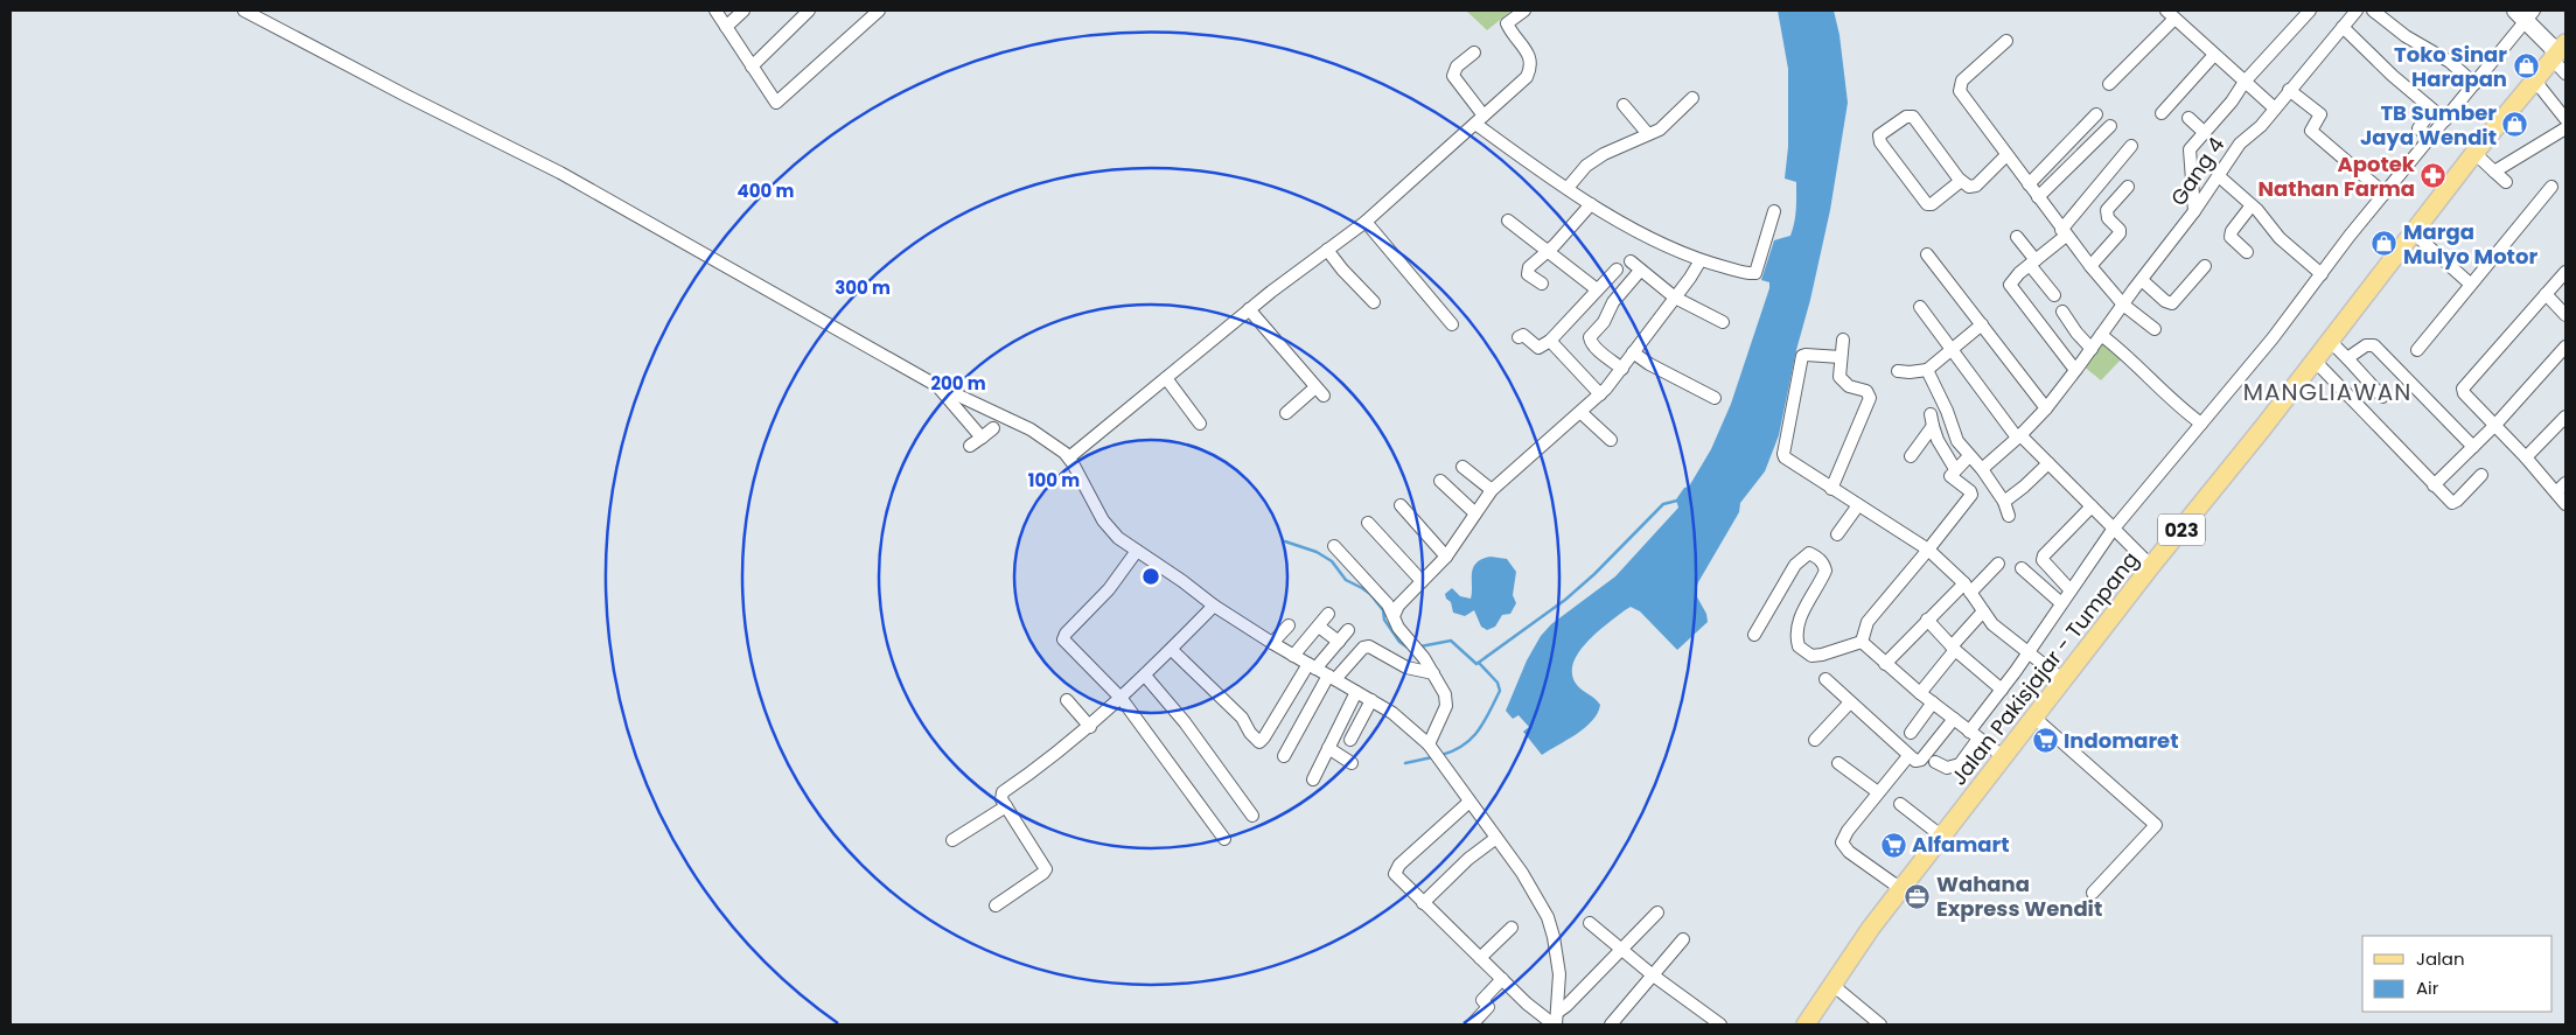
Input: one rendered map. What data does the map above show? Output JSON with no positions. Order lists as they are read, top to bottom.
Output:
{
  "streets": {
    "main road": ["023", "Jalan Pakisjajar - Tumpang"],
    "street": ["Gang 4"]
  },
  "districts": ["MANGLIAWAN"],
  "places": {
    "shop": ["Toko Sinar Harapan", "TB Sumber Jaya Wendit", "Marga Mulyo Motor"],
    "pharmacy": ["Apotek Nathan Farma"],
    "supermarket": ["Indomaret", "Alfamart"],
    "office": ["Wahana Express Wendit"]
  },
  "legend": ["Jalan", "Air"],
  "rings": [
    "400 m",
    "300 m",
    "200 m",
    "100 m"
  ]
}
